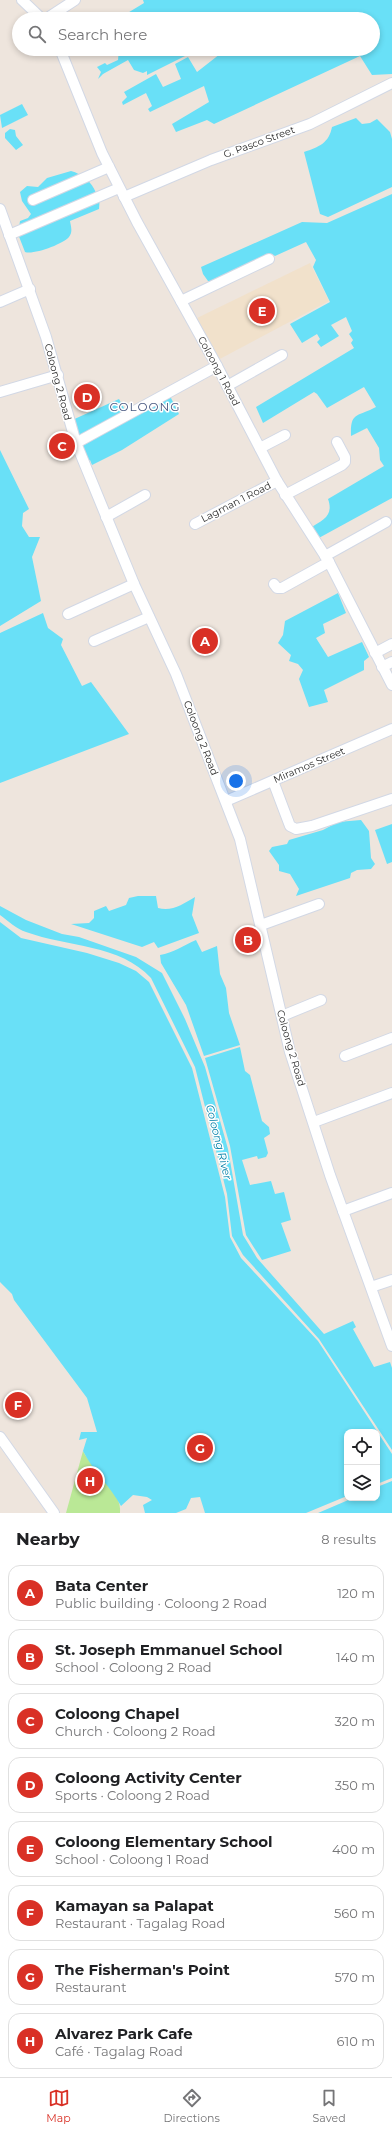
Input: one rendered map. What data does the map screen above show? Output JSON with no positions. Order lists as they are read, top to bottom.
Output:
{
  "streets": {
    "street": [
      "G. Pasco Street",
      "Coloong 1 Road",
      "Coloong 2 Road",
      "Lagman 1 Road",
      "Miramos Street"
    ]
  },
  "crossings": [
    ["G. Pasco Street", "Coloong 1 Road"],
    ["G. Pasco Street", "Coloong 2 Road"],
    ["Coloong 1 Road", "Lagman 1 Road"],
    ["Coloong 2 Road", "Miramos Street"]
  ],
  "districts": ["COLOONG"],
  "water": ["Coloong River"],
  "page": {
    "search": "Search here",
    "pins": [
      "E",
      "D",
      "C",
      "A",
      "B",
      "F",
      "G",
      "H"
    ],
    "heading": ["Nearby", "8 results"],
    "list": [
      {
        "mark": "A",
        "name": "Bata Center",
        "note": "Public building · Coloong 2 Road",
        "value": "120 m"
      },
      {
        "mark": "B",
        "name": "St. Joseph Emmanuel School",
        "note": "School · Coloong 2 Road",
        "value": "140 m"
      },
      {
        "mark": "C",
        "name": "Coloong Chapel",
        "note": "Church · Coloong 2 Road",
        "value": "320 m"
      },
      {
        "mark": "D",
        "name": "Coloong Activity Center",
        "note": "Sports · Coloong 2 Road",
        "value": "350 m"
      },
      {
        "mark": "E",
        "name": "Coloong Elementary School",
        "note": "School · Coloong 1 Road",
        "value": "400 m"
      },
      {
        "mark": "F",
        "name": "Kamayan sa Palapat",
        "note": "Restaurant · Tagalag Road",
        "value": "560 m"
      },
      {
        "mark": "G",
        "name": "The Fisherman's Point",
        "note": "Restaurant",
        "value": "570 m"
      },
      {
        "mark": "H",
        "name": "Alvarez Park Cafe",
        "note": "Café · Tagalag Road",
        "value": "610 m"
      }
    ],
    "nav": ["Map", "Directions", "Saved"]
  }
}
